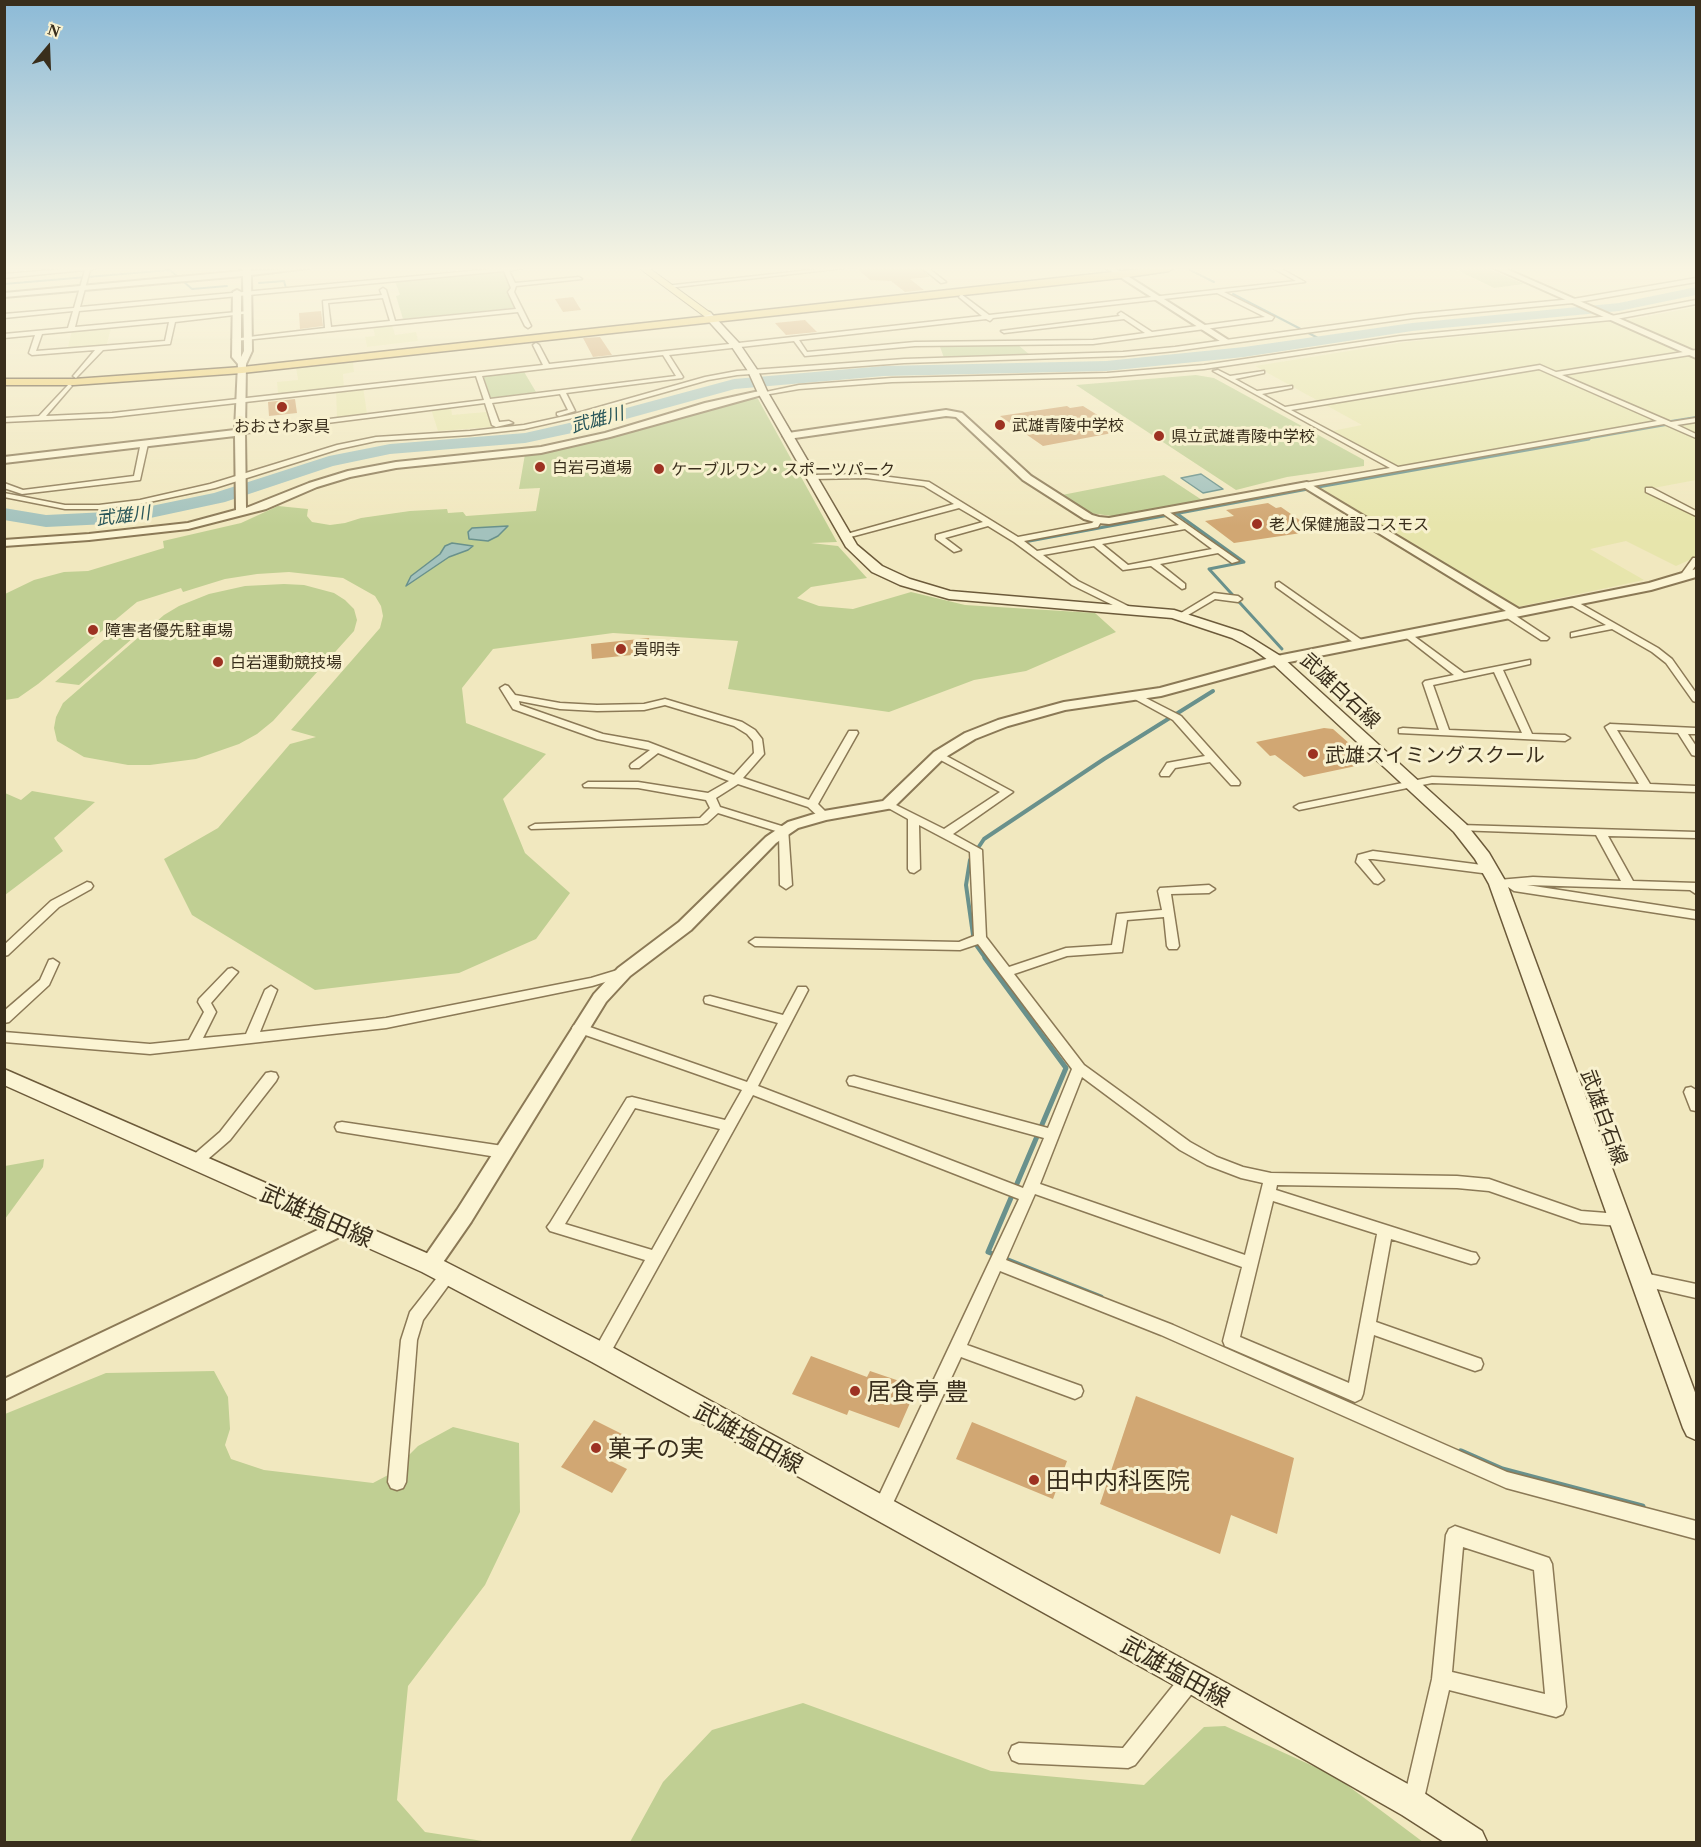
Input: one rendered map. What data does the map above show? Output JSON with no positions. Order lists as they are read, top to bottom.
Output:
{
  "streets": {
    "main road": ["武雄白石線", "武雄塩田線"]
  },
  "water": ["武雄川"],
  "places": [
    "おおさわ家具",
    "武雄青陵中学校",
    "県立武雄青陵中学校",
    "白岩弓道場",
    "ケーブルワン・スポーツパーク",
    "老人保健施設コスモス",
    "障害者優先駐車場",
    "貴明寺",
    "白岩運動競技場",
    "武雄スイミングスクール",
    "居食亭 豊",
    "菓子の実",
    "田中内科医院"
  ],
  "north": "top"
}
